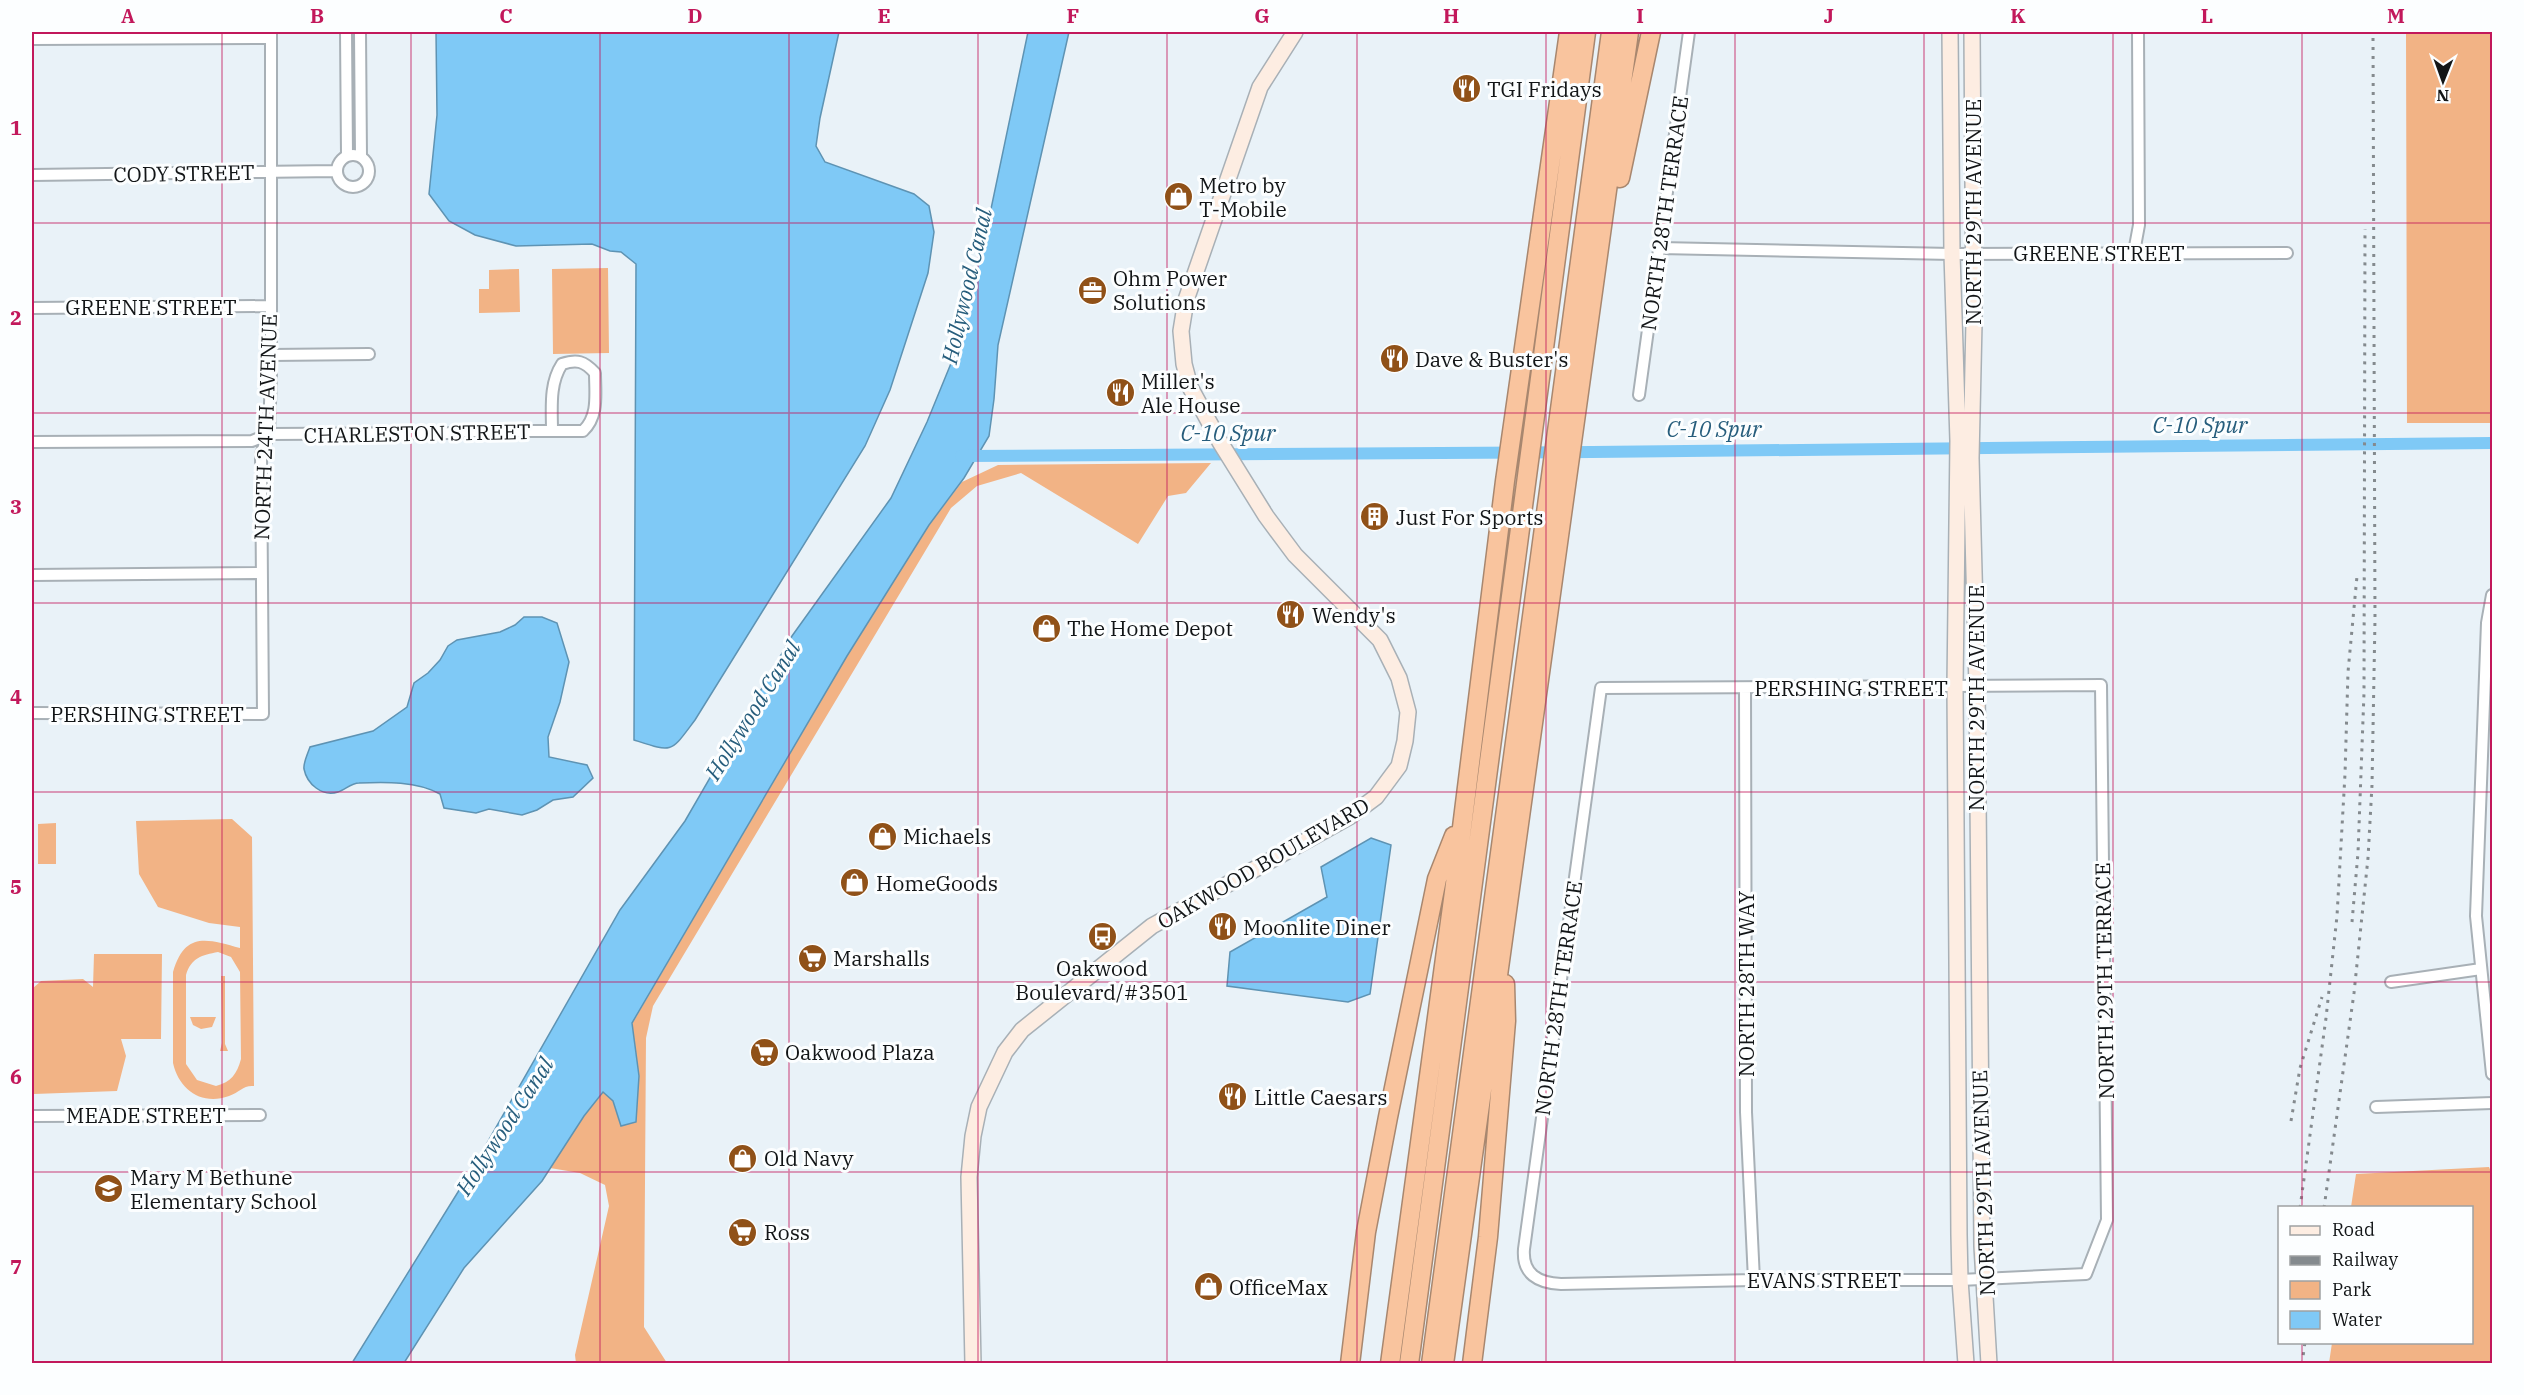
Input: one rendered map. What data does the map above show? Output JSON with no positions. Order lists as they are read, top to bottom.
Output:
{
  "streets": {
    "street": [
      "CODY STREET",
      "NORTH 29TH AVENUE",
      "NORTH 28TH TERRACE",
      "GREENE STREET",
      "NORTH 24TH AVENUE",
      "CHARLESTON STREET",
      "PERSHING STREET",
      "OAKWOOD BOULEVARD",
      "NORTH 29TH TERRACE",
      "NORTH 28TH WAY",
      "MEADE STREET",
      "EVANS STREET"
    ]
  },
  "crossings": [
    ["CODY STREET", "NORTH 24TH AVENUE"],
    ["NORTH 29TH AVENUE", "GREENE STREET"],
    ["NORTH 29TH AVENUE", "PERSHING STREET"],
    ["NORTH 29TH AVENUE", "EVANS STREET"],
    ["NORTH 28TH TERRACE", "GREENE STREET"],
    ["NORTH 28TH TERRACE", "PERSHING STREET"],
    ["NORTH 28TH TERRACE", "EVANS STREET"],
    ["GREENE STREET", "NORTH 24TH AVENUE"],
    ["NORTH 24TH AVENUE", "CHARLESTON STREET"],
    ["NORTH 24TH AVENUE", "PERSHING STREET"],
    ["PERSHING STREET", "NORTH 29TH TERRACE"],
    ["PERSHING STREET", "NORTH 28TH WAY"],
    ["NORTH 29TH TERRACE", "EVANS STREET"],
    ["NORTH 28TH WAY", "EVANS STREET"]
  ],
  "water": ["Hollywood Canal", "C-10 Spur"],
  "places": {
    "restaurant": [
      "TGI Fridays",
      "Dave & Buster's",
      "Miller's Ale House",
      "Wendy's",
      "Moonlite Diner",
      "Little Caesars"
    ],
    "shop": [
      "Metro by T-Mobile",
      "The Home Depot",
      "Michaels",
      "HomeGoods",
      "Old Navy",
      "OfficeMax"
    ],
    "office": ["Ohm Power Solutions"],
    "building": ["Just For Sports"],
    "bus stop": ["Oakwood Boulevard/#3501"],
    "supermarket": ["Marshalls", "Oakwood Plaza", "Ross"],
    "school or university": ["Mary M Bethune Elementary School"]
  },
  "legend": [
    "Road",
    "Railway",
    "Park",
    "Water"
  ],
  "north": "bottom",
  "grid": {
    "columns": [
      "A",
      "B",
      "C",
      "D",
      "E",
      "F",
      "G",
      "H",
      "I",
      "J",
      "K",
      "L",
      "M"
    ],
    "rows": [
      "1",
      "2",
      "3",
      "4",
      "5",
      "6",
      "7"
    ]
  }
}
